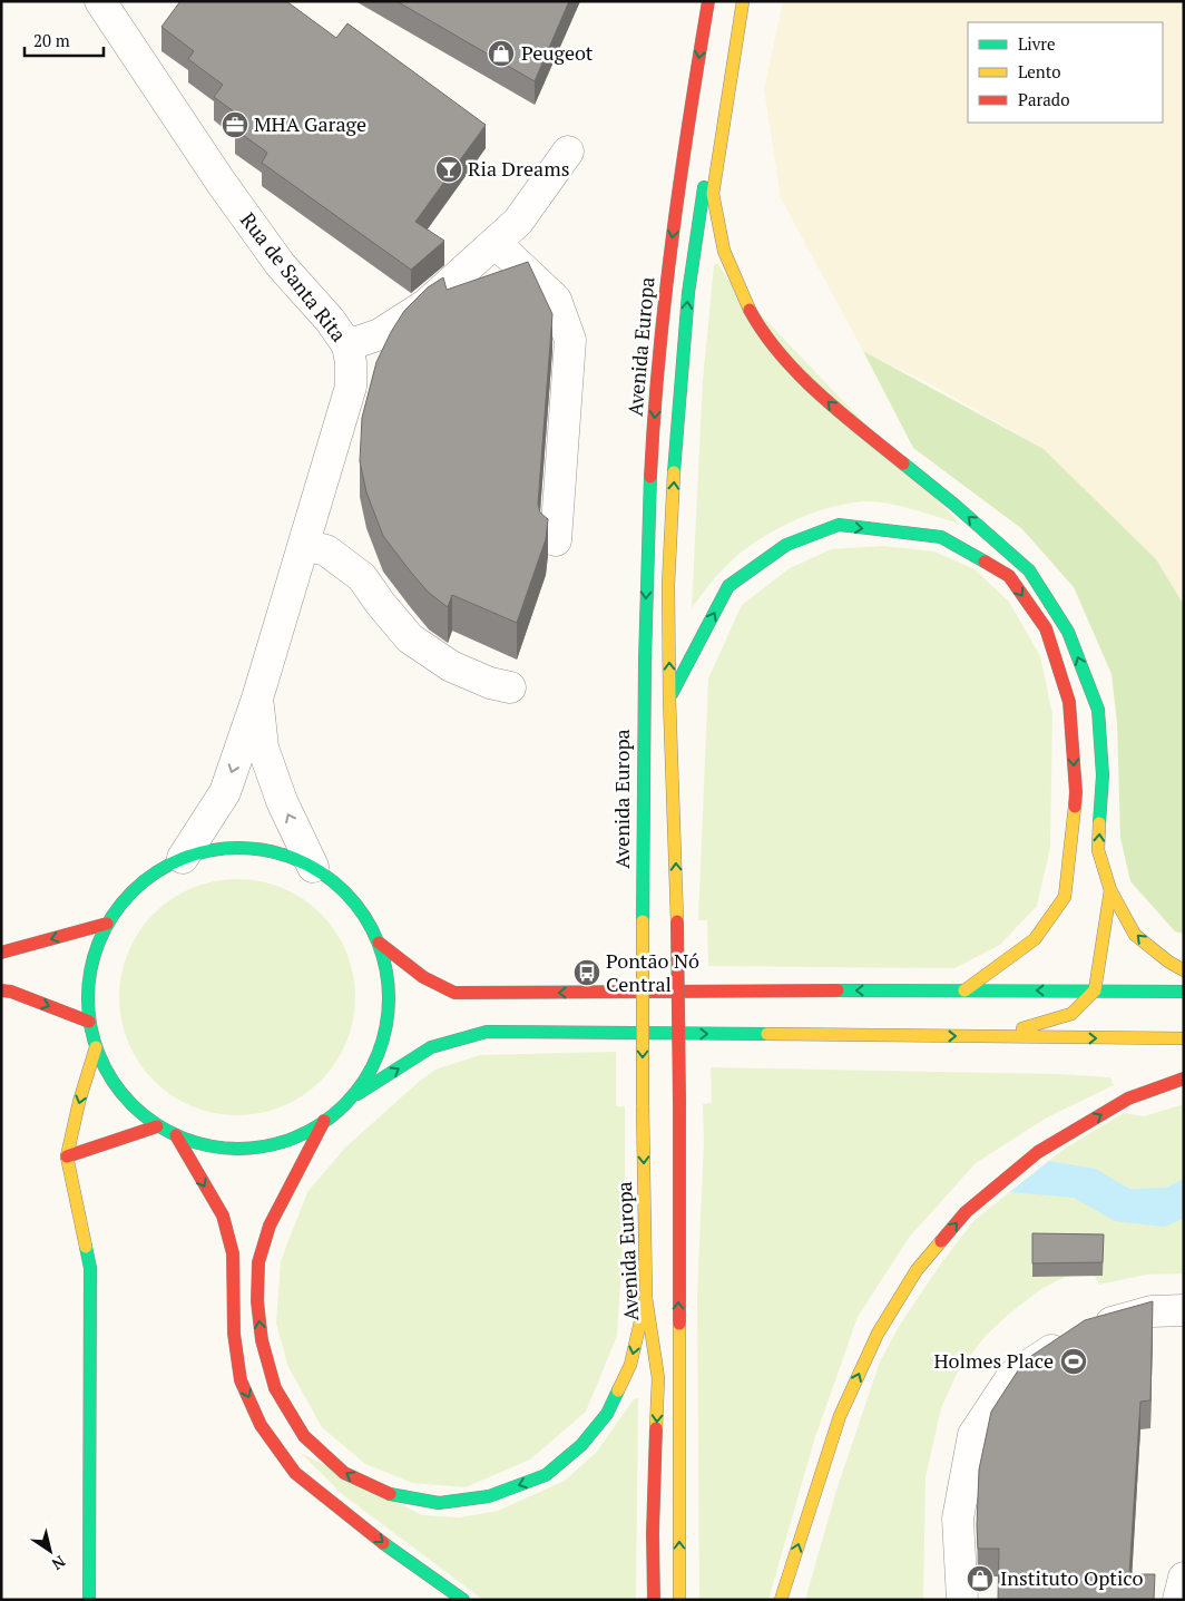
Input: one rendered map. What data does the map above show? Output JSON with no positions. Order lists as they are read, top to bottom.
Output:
{
  "streets": {
    "main road": ["Avenida Europa"],
    "street": ["Rua de Santa Rita"]
  },
  "places": {
    "shop": ["Peugeot", "Instituto Optico"],
    "office": ["MHA Garage"],
    "bar": ["Ria Dreams"],
    "bus stop": ["Pontão Nó Central"],
    "sports": ["Holmes Place"]
  },
  "legend": ["Livre", "Lento", "Parado"],
  "scale_bar": "20 m",
  "north": "bottom right"
}
